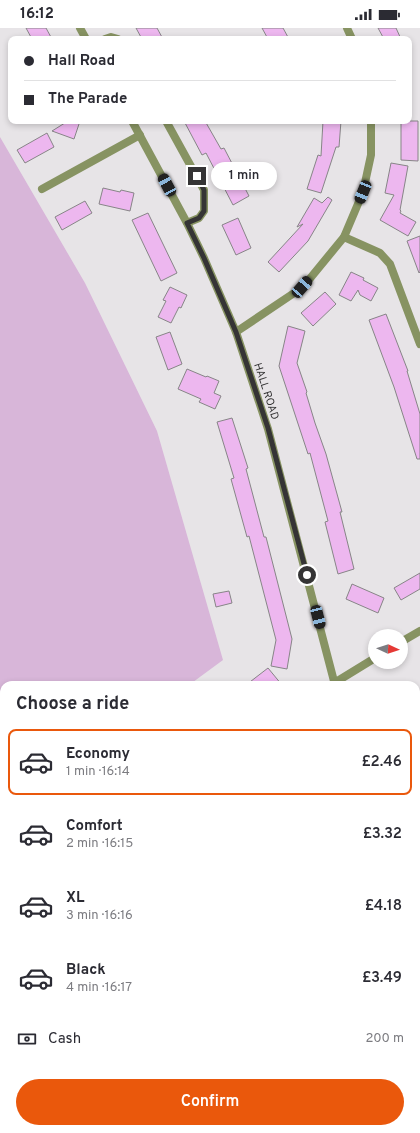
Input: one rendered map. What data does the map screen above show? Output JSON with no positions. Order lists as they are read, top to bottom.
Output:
{
  "streets": {
    "street": ["HALL ROAD"]
  },
  "north": "right",
  "page": {
    "status": "16:12",
    "banner": ["Hall Road", "The Parade"],
    "bubble": "1 min",
    "heading": "Choose a ride",
    "list": [
      {
        "name": "Economy",
        "note": "1 min · 16:14",
        "value": "£2.46"
      },
      {
        "name": "Comfort",
        "note": "2 min · 16:15",
        "value": "£3.32"
      },
      {
        "name": "XL",
        "note": "3 min · 16:16",
        "value": "£4.18"
      },
      {
        "name": "Black",
        "note": "4 min · 16:17",
        "value": "£3.49"
      }
    ],
    "pay": ["Cash", "200 m"],
    "buttons": "Confirm"
  }
}
